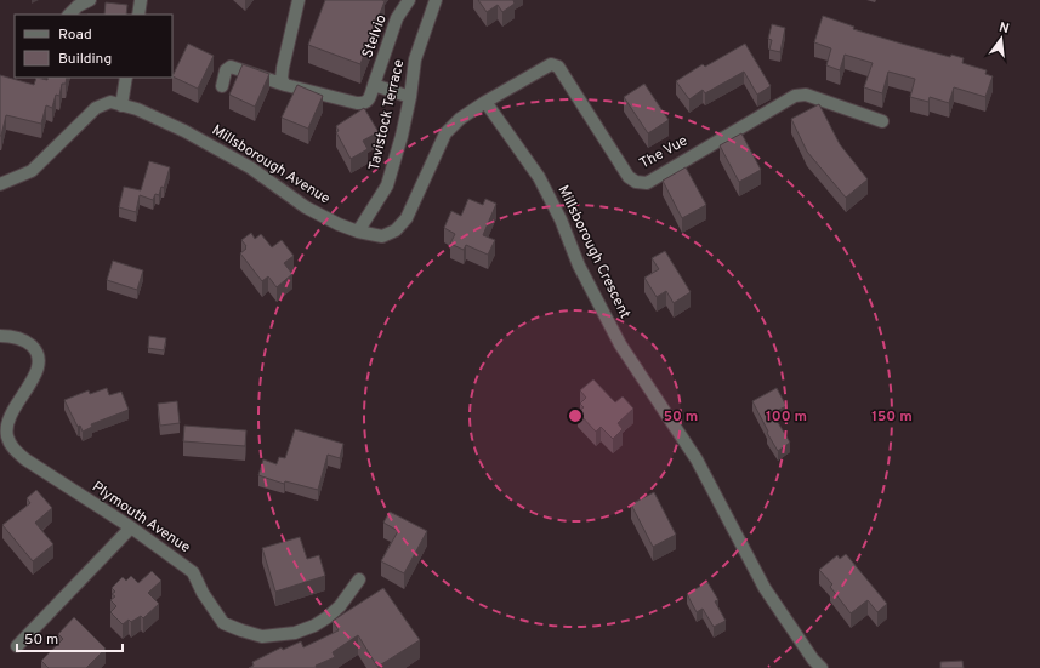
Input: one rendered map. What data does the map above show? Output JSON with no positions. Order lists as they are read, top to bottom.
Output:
{
  "streets": {
    "street": [
      "Stelvio",
      "Tavistock Terrace",
      "The Vue",
      "Millsborough Avenue",
      "Millsborough Crescent",
      "Plymouth Avenue"
    ]
  },
  "crossings": [
    ["Tavistock Terrace", "Millsborough Avenue"],
    ["The Vue", "Millsborough Avenue"],
    ["The Vue", "Millsborough Crescent"],
    ["Millsborough Avenue", "Millsborough Crescent"]
  ],
  "legend": ["Road", "Building"],
  "scale_bar": "50 m",
  "north": "top",
  "rings": ["50 m", "100 m", "150 m"]
}
